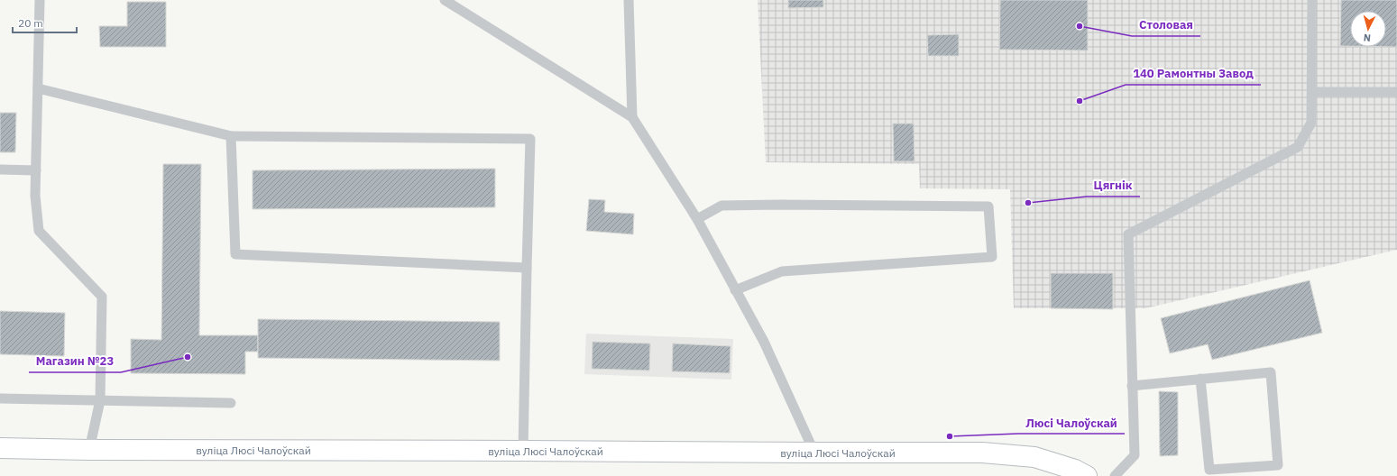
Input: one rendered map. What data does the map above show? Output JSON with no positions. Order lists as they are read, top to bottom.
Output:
{
  "streets": {
    "street": ["вуліца Люсі Чалоўскай"]
  },
  "places": [
    "Столовая",
    "140 Рамонтны Завод",
    "Цягнік",
    "Магазин №23",
    "Люсі Чалоўскай"
  ],
  "scale_bar": "20 m",
  "north": "bottom"
}
